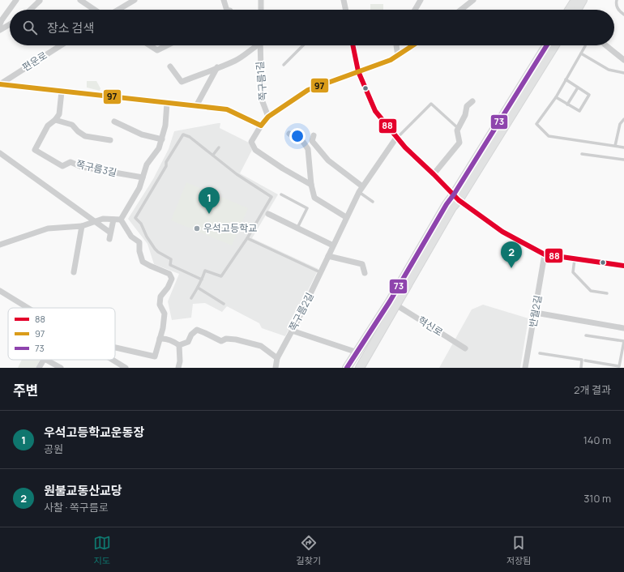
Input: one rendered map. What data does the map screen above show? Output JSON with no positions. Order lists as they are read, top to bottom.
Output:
{
  "streets": {
    "street": [
      "편운로",
      "쪽구름1길",
      "쪽구름3길",
      "반월2길",
      "쪽구름2길",
      "혁신로"
    ]
  },
  "places": ["우석고등학교"],
  "lines": ["transit line 88", "transit line 97", "transit line 73"],
  "legend": ["88", "97", "73"],
  "page": {
    "search": "장소 검색",
    "pins": ["1", "2"],
    "heading": ["주변", "2개 결과"],
    "list": [
      {
        "mark": "1",
        "name": "우석고등학교운동장",
        "note": "공원",
        "value": "140 m"
      },
      {
        "mark": "2",
        "name": "원불교동산교당",
        "note": "사찰 · 쪽구름로",
        "value": "310 m"
      }
    ],
    "nav": ["지도", "길찾기", "저장됨"]
  }
}
